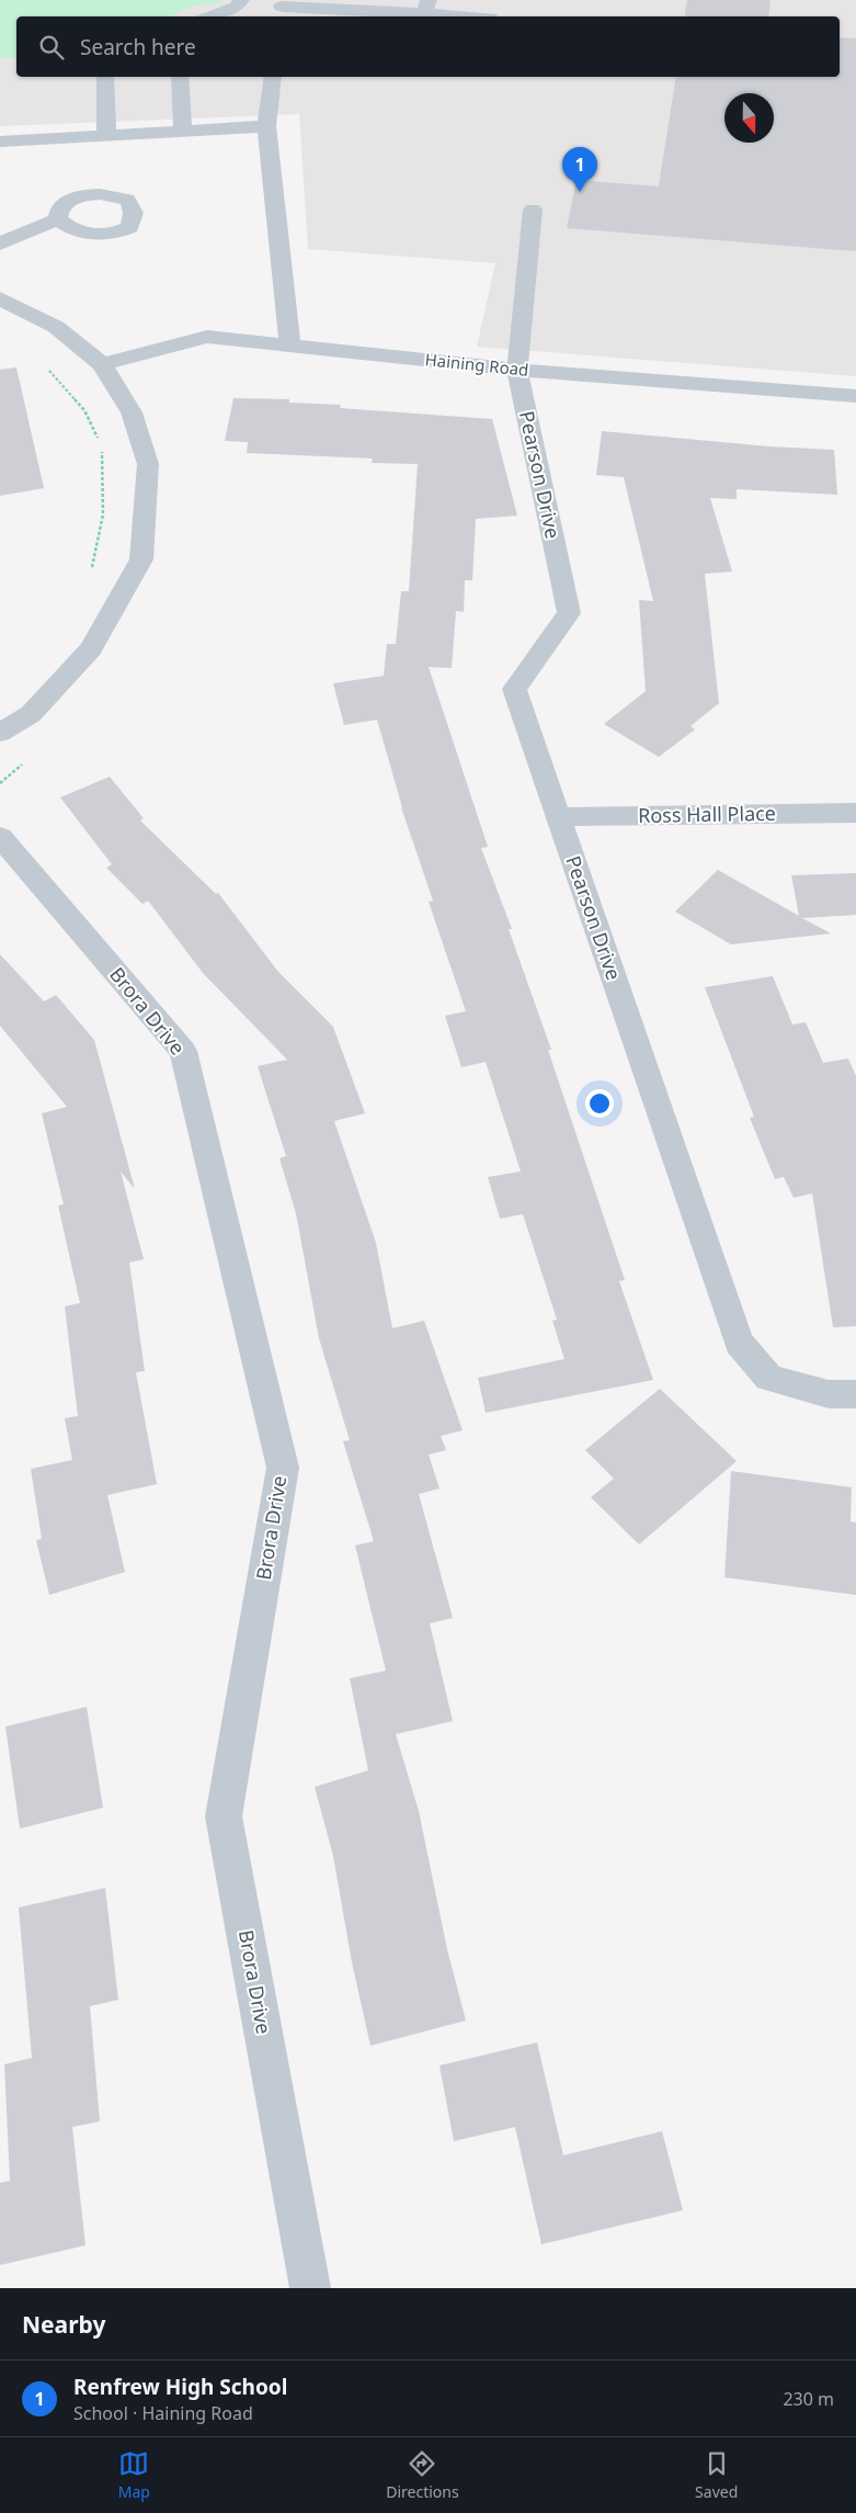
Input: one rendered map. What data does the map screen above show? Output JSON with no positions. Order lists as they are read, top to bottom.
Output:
{
  "streets": {
    "street": [
      "Haining Road",
      "Pearson Drive",
      "Ross Hall Place",
      "Brora Drive"
    ]
  },
  "crossings": [
    ["Haining Road", "Pearson Drive"],
    ["Pearson Drive", "Ross Hall Place"]
  ],
  "north": "bottom",
  "page": {
    "search": "Search here",
    "pins": "1",
    "heading": "Nearby",
    "list": [
      {
        "mark": "1",
        "name": "Renfrew High School",
        "note": "School · Haining Road",
        "value": "230 m"
      }
    ],
    "nav": ["Map", "Directions", "Saved"]
  }
}
